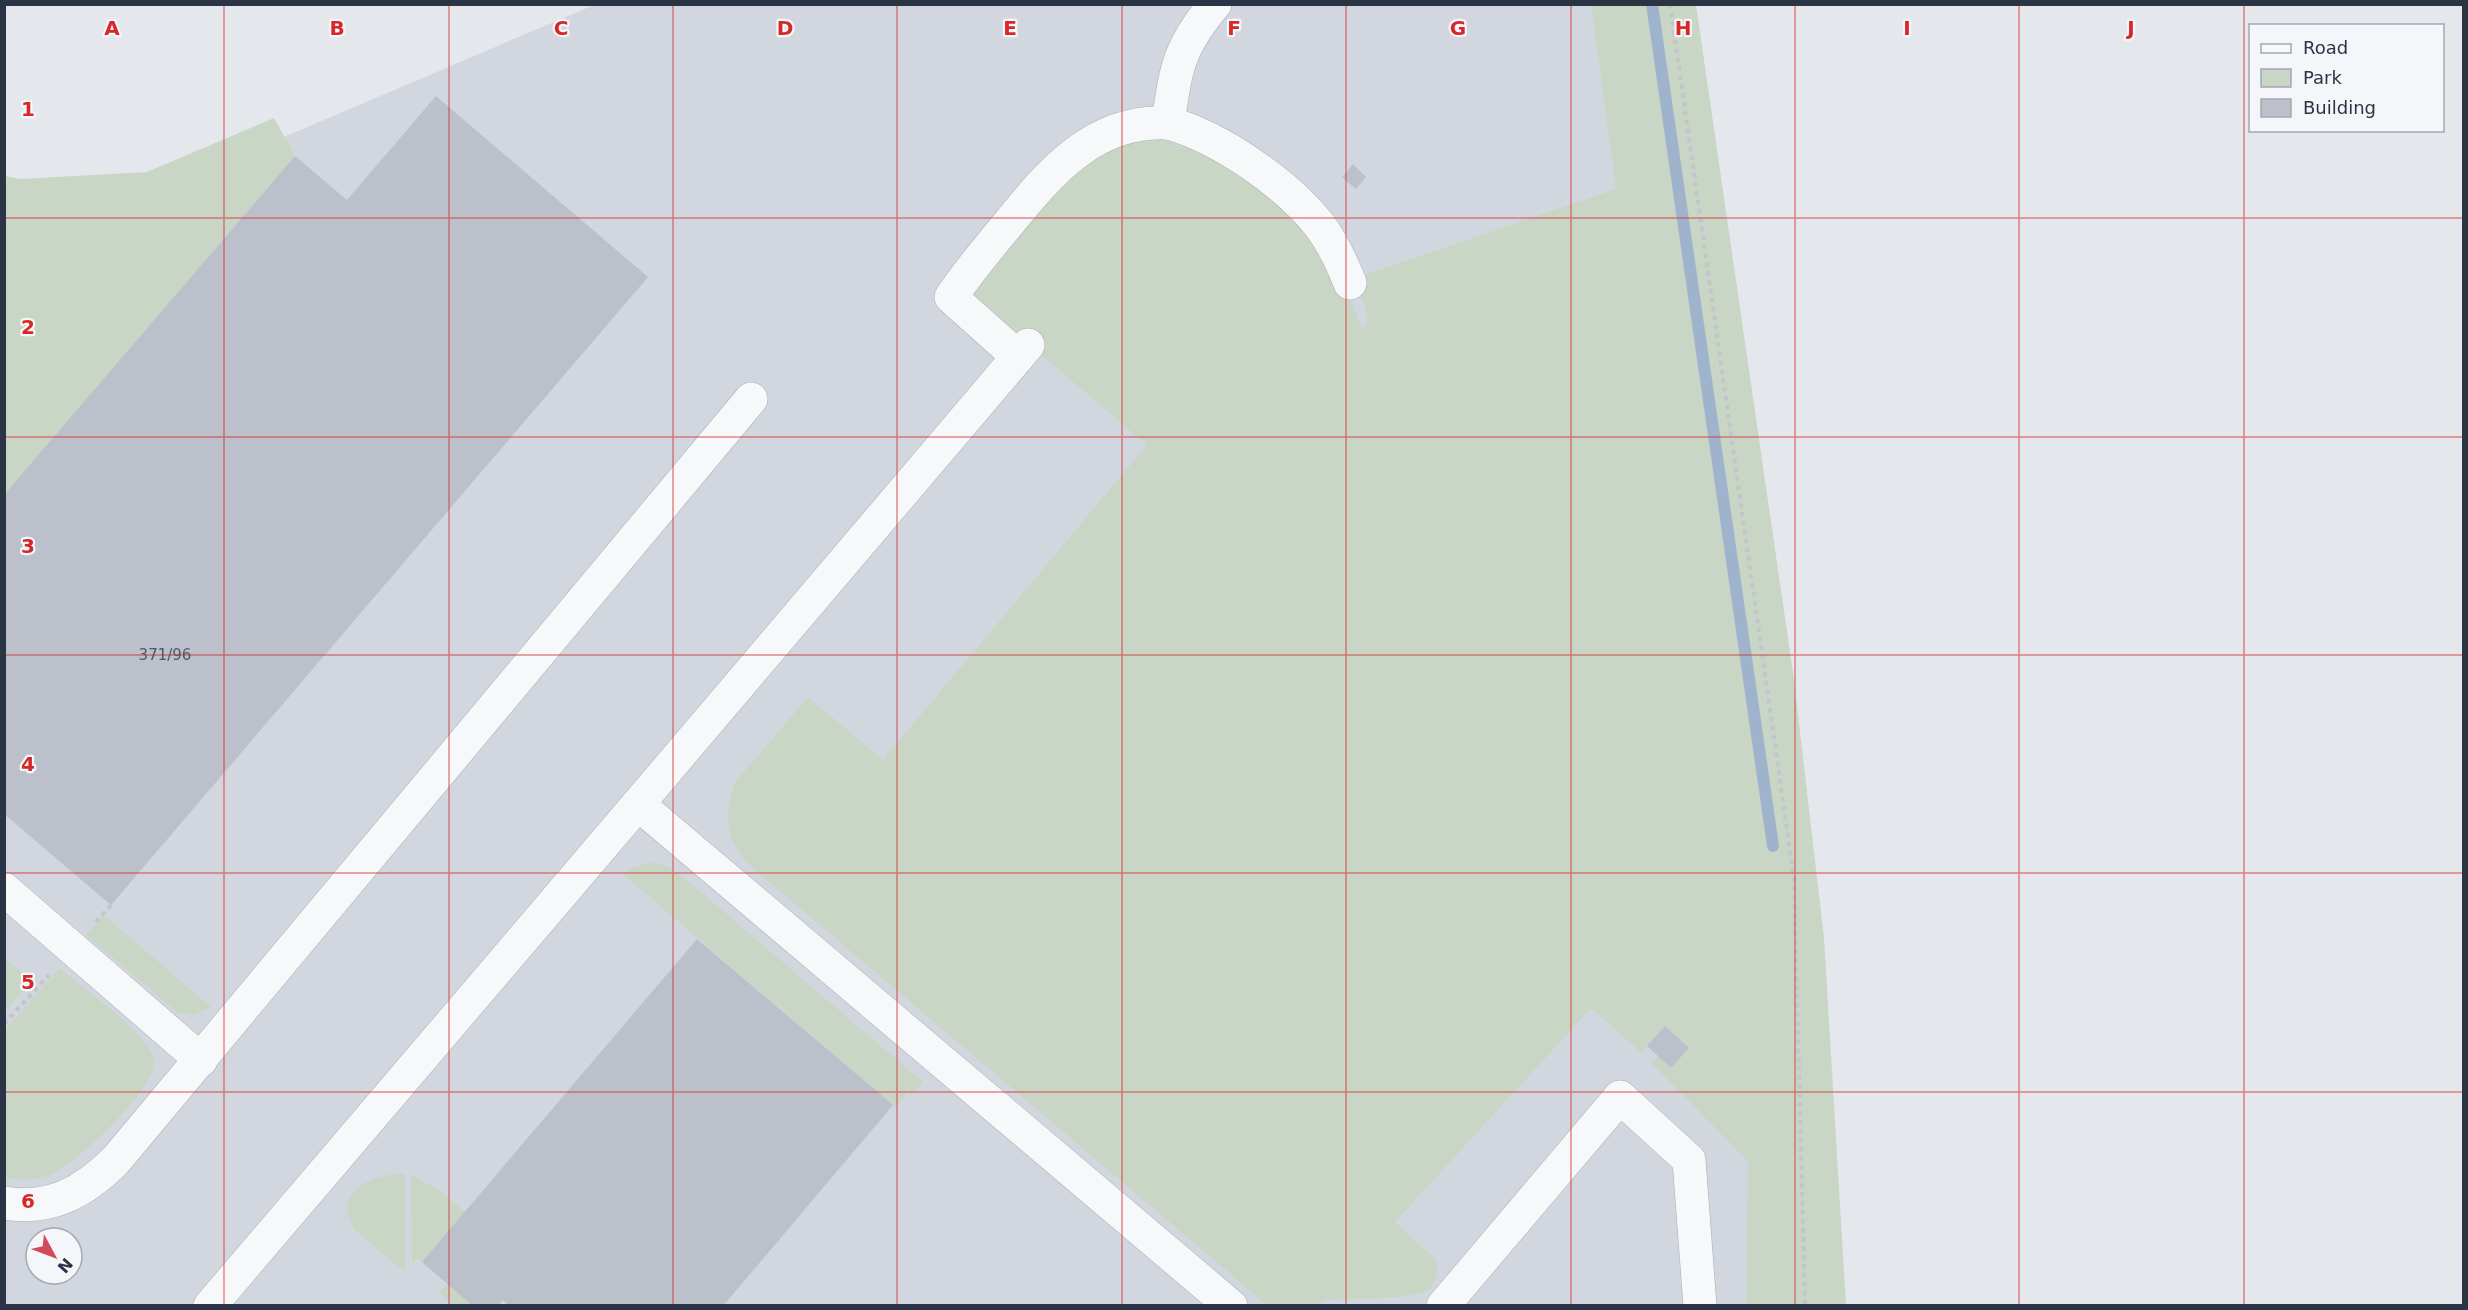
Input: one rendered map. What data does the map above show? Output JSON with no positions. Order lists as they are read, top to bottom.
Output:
{
  "house_numbers": ["371/96"],
  "legend": ["Road", "Park", "Building"],
  "north": "bottom right",
  "grid": {
    "columns": [
      "A",
      "B",
      "C",
      "D",
      "E",
      "F",
      "G",
      "H",
      "I",
      "J"
    ],
    "rows": [
      "1",
      "2",
      "3",
      "4",
      "5",
      "6"
    ]
  }
}
